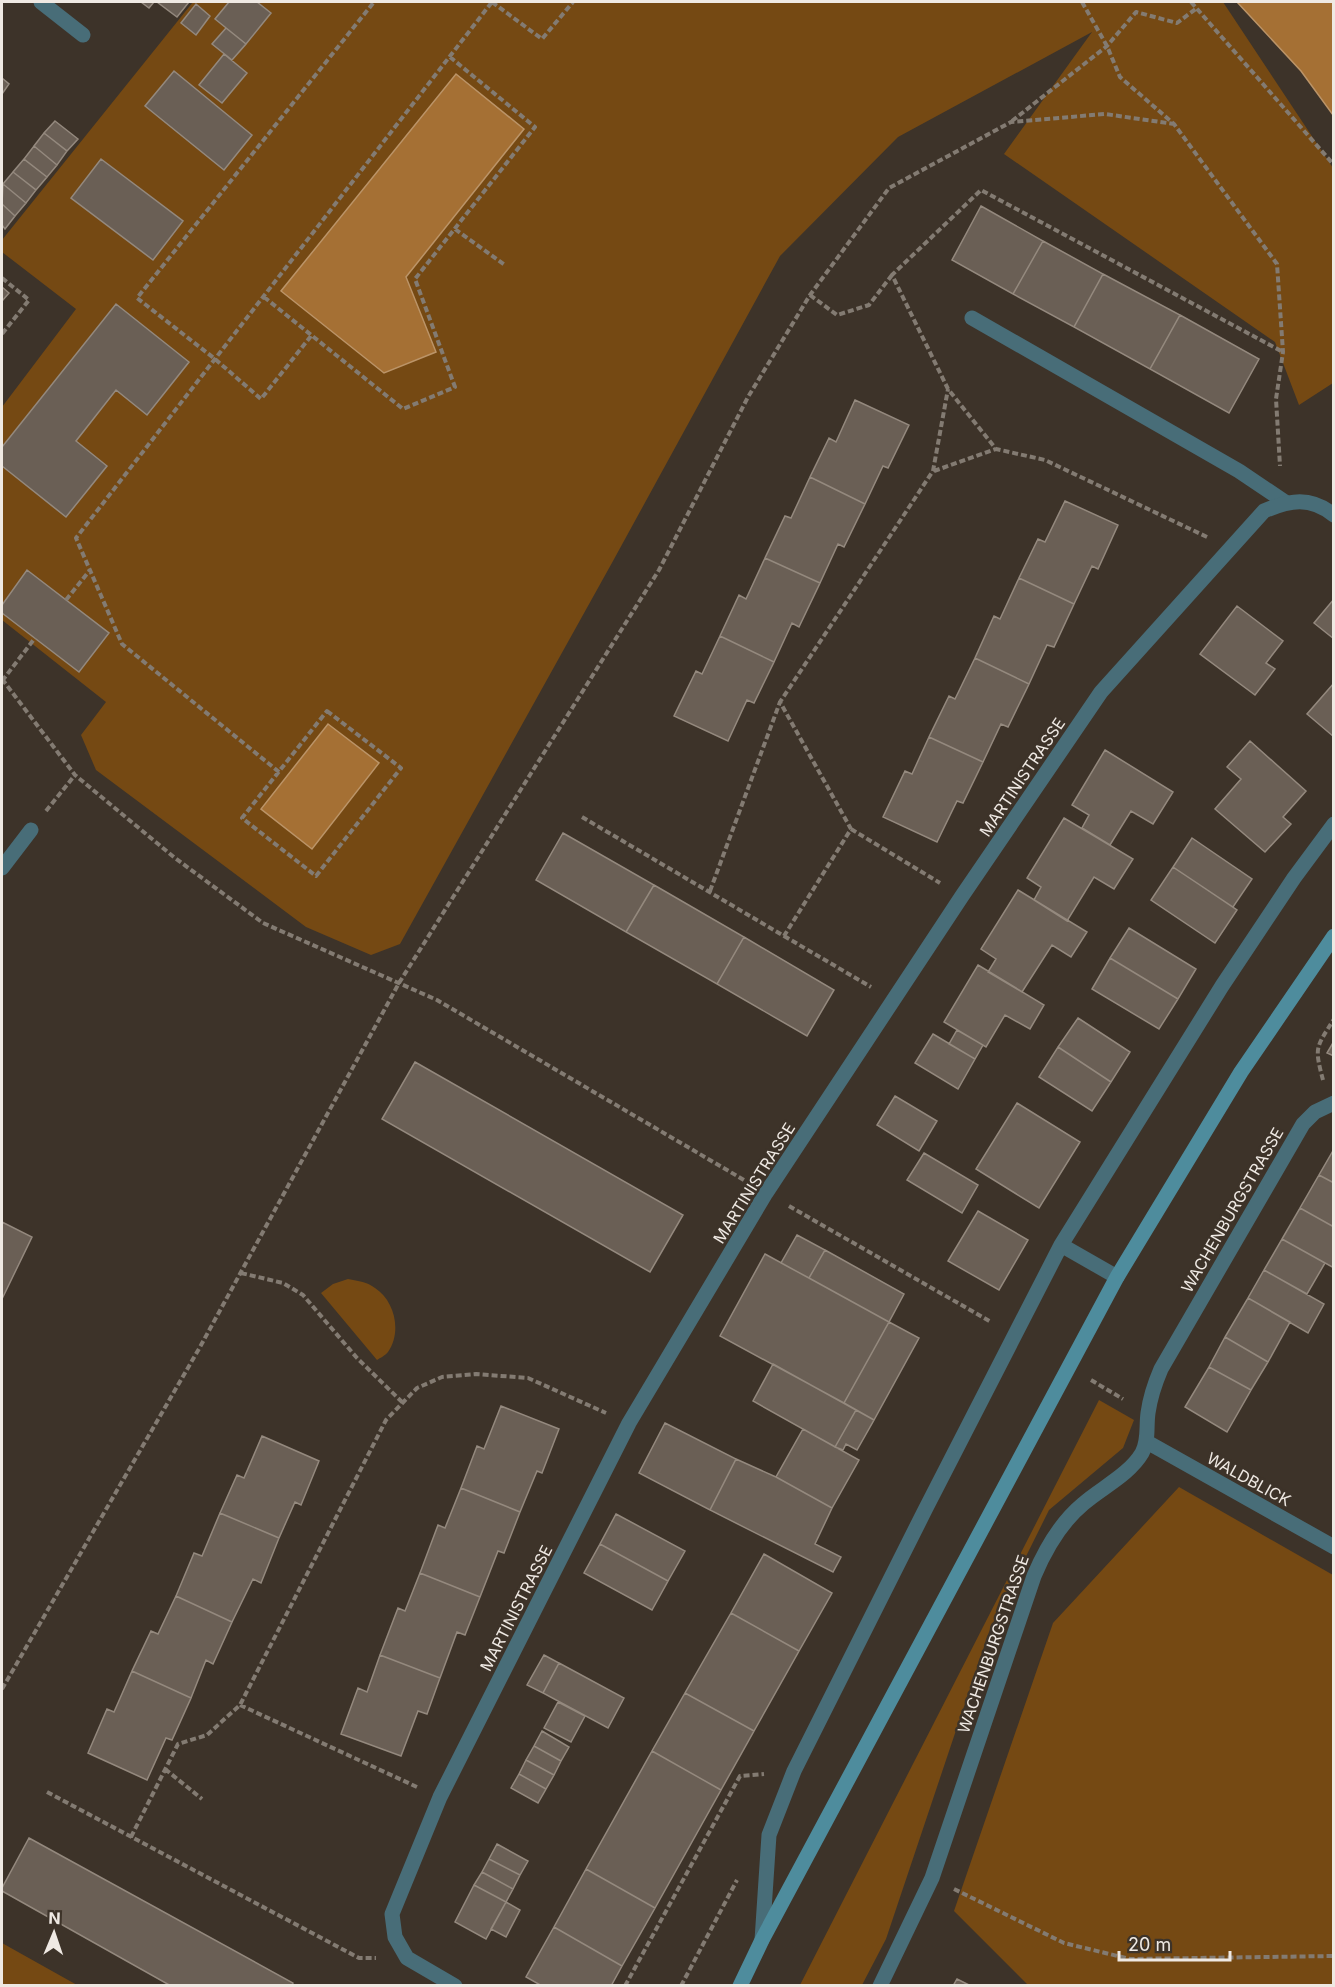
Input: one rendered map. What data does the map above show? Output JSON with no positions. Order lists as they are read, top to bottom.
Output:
{
  "streets": {
    "street": ["MARTINISTRASSE", "WACHENBURGSTRASSE", "WALDBLICK"]
  },
  "crossings": [
    ["WACHENBURGSTRASSE", "WALDBLICK"]
  ],
  "scale_bar": "20 m",
  "north": "top"
}
